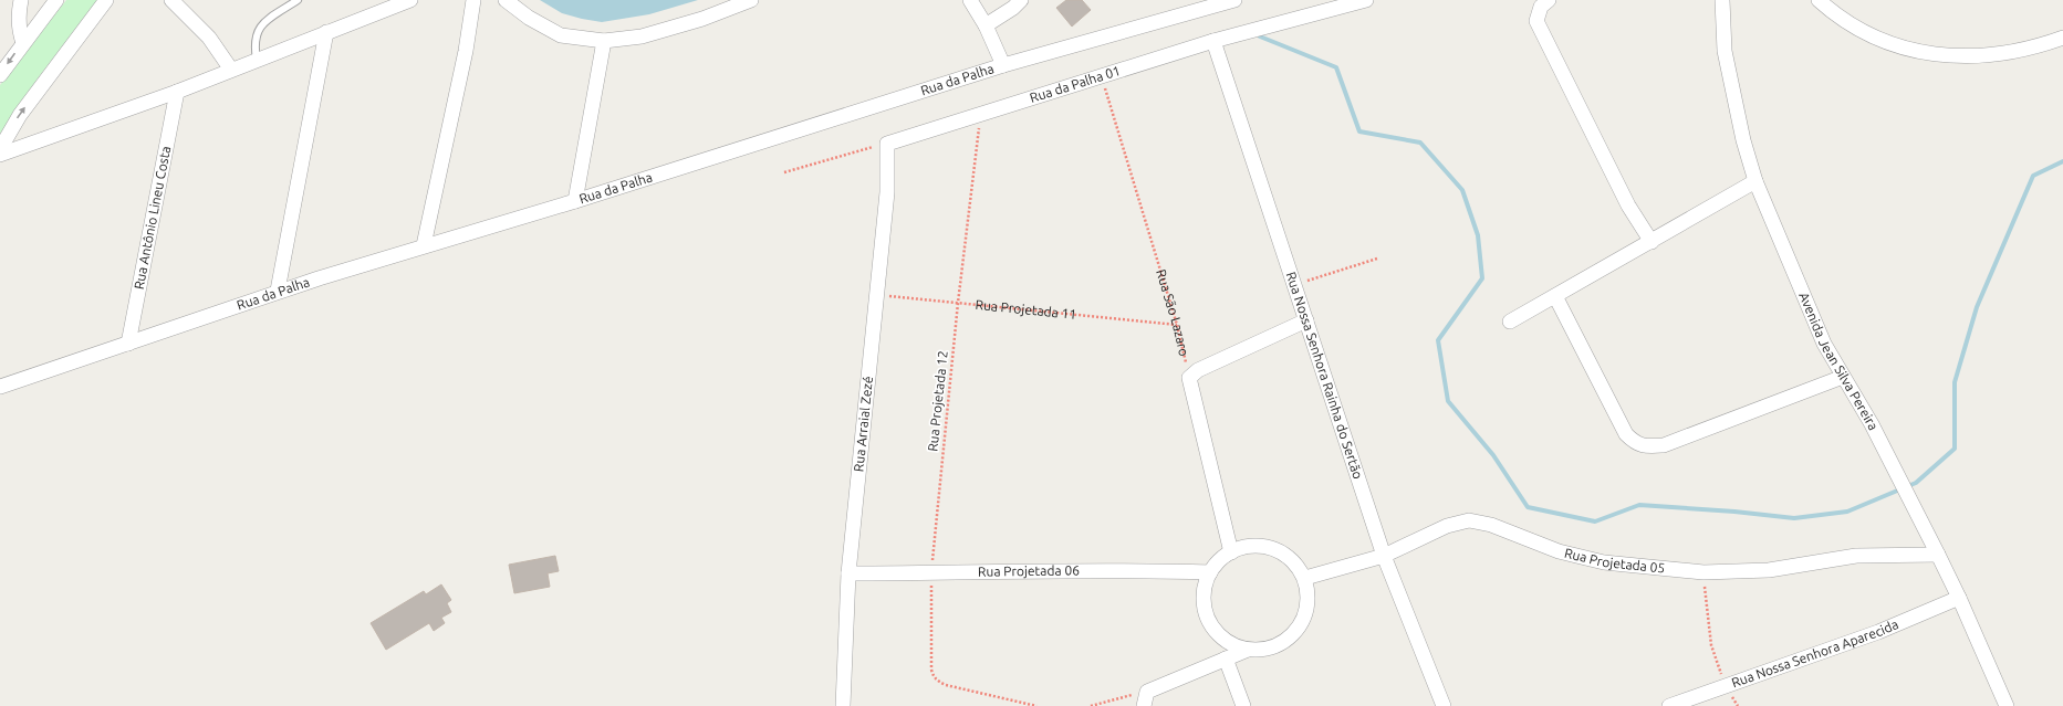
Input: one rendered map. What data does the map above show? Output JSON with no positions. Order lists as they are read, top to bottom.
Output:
{
  "streets": {
    "street": [
      "Rua da Palha",
      "Rua da Palha 01",
      "Rua Antônio Lineu Costa",
      "Avenida Jean Silva Pereira",
      "Rua Nossa Senhora Rainha do Sertão",
      "Rua Arraial Zezé",
      "Rua Projetada 05",
      "Rua Projetada 06",
      "Rua Nossa Senhora Aparecida"
    ],
    "path": ["Rua Projetada 11", "Rua São Lazaro", "Rua Projetada 12"]
  },
  "crossings": [
    ["Rua da Palha", "Rua Antônio Lineu Costa"],
    ["Rua da Palha 01", "Rua São Lazaro"],
    ["Rua da Palha 01", "Rua Nossa Senhora Rainha do Sertão"],
    ["Rua da Palha 01", "Rua Projetada 12"],
    ["Rua da Palha 01", "Rua Arraial Zezé"],
    ["Rua Projetada 11", "Rua São Lazaro"],
    ["Rua Projetada 11", "Rua Projetada 12"],
    ["Rua Projetada 11", "Rua Arraial Zezé"],
    ["Avenida Jean Silva Pereira", "Rua Projetada 05"],
    ["Avenida Jean Silva Pereira", "Rua Nossa Senhora Aparecida"],
    ["Rua Nossa Senhora Rainha do Sertão", "Rua Projetada 05"],
    ["Rua Projetada 12", "Rua Projetada 06"],
    ["Rua Arraial Zezé", "Rua Projetada 06"],
    ["Rua Projetada 05", "Rua Projetada 06"]
  ]
}
